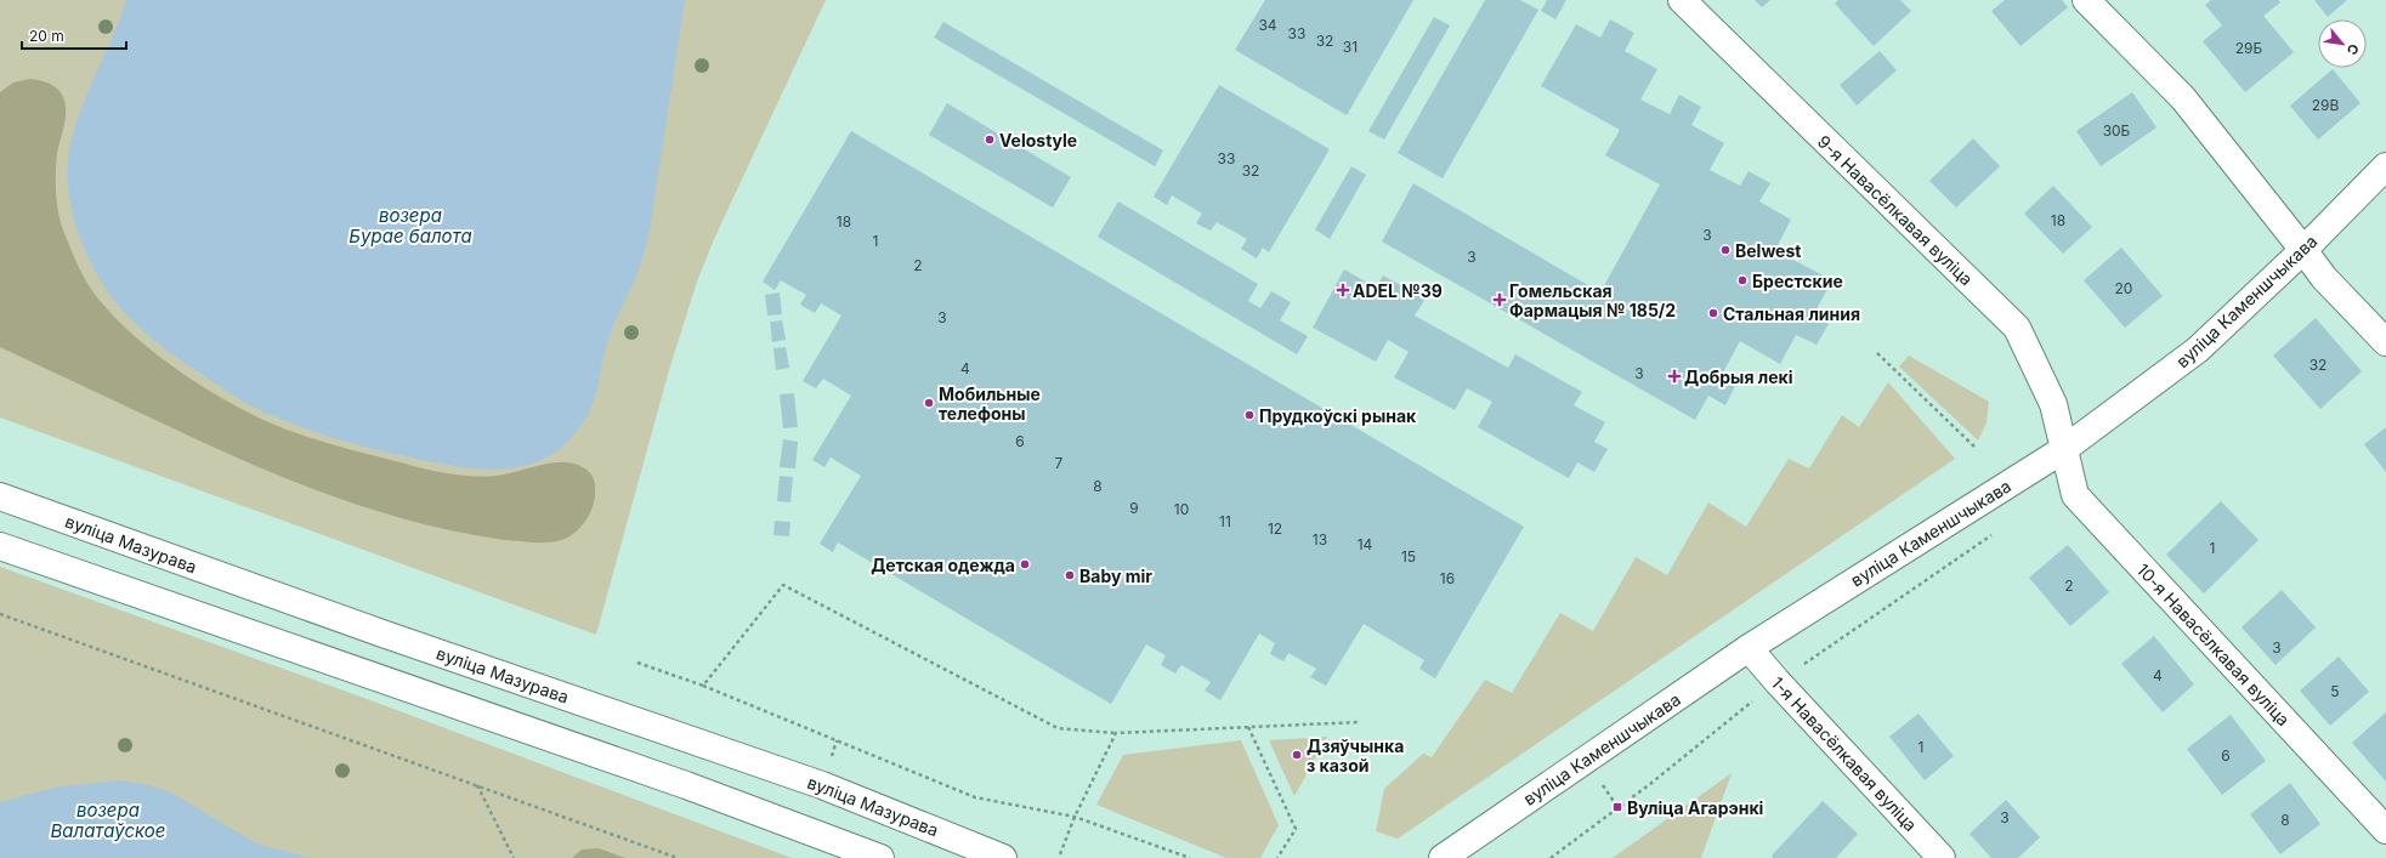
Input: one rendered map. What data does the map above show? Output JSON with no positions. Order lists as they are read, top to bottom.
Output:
{
  "streets": {
    "street": [
      "9-я Навасёлкавая вуліца",
      "вуліца Каменшчыкава",
      "вуліца Мазурава",
      "10-я Навасёлкавая вуліца",
      "1-я Навасёлкавая вуліца"
    ]
  },
  "crossings": [
    ["9-я Навасёлкавая вуліца", "вуліца Каменшчыкава"],
    ["9-я Навасёлкавая вуліца", "10-я Навасёлкавая вуліца"],
    ["вуліца Каменшчыкава", "10-я Навасёлкавая вуліца"],
    ["вуліца Каменшчыкава", "1-я Навасёлкавая вуліца"]
  ],
  "water": ["возера Бурае балота", "возера Валатаўское"],
  "places": {
    "other": [
      "Velostyle",
      "Belwest",
      "Брестские",
      "Стальная линия",
      "Мобильные телефоны",
      "Прудкоўскі рынак",
      "Детская одежда",
      "Baby mir",
      "Дзяўчынка з казой"
    ],
    "health": ["ADEL №39", "Гомельская Фармацыя № 185/2", "Добрыя лекі"],
    "transit": ["Вуліца Агарэнкі"]
  },
  "house_numbers": [
    "34",
    "33",
    "32",
    "31",
    "29Б",
    "29В",
    "30Б",
    "33",
    "32",
    "18",
    "18",
    "3",
    "1",
    "3",
    "2",
    "20",
    "3",
    "32",
    "4",
    "3",
    "6",
    "7",
    "8",
    "9",
    "10",
    "11",
    "12",
    "13",
    "14",
    "1",
    "15",
    "16",
    "2",
    "3",
    "4",
    "5",
    "1",
    "6",
    "3",
    "8"
  ],
  "scale_bar": "20 m",
  "north": "bottom right"
}
